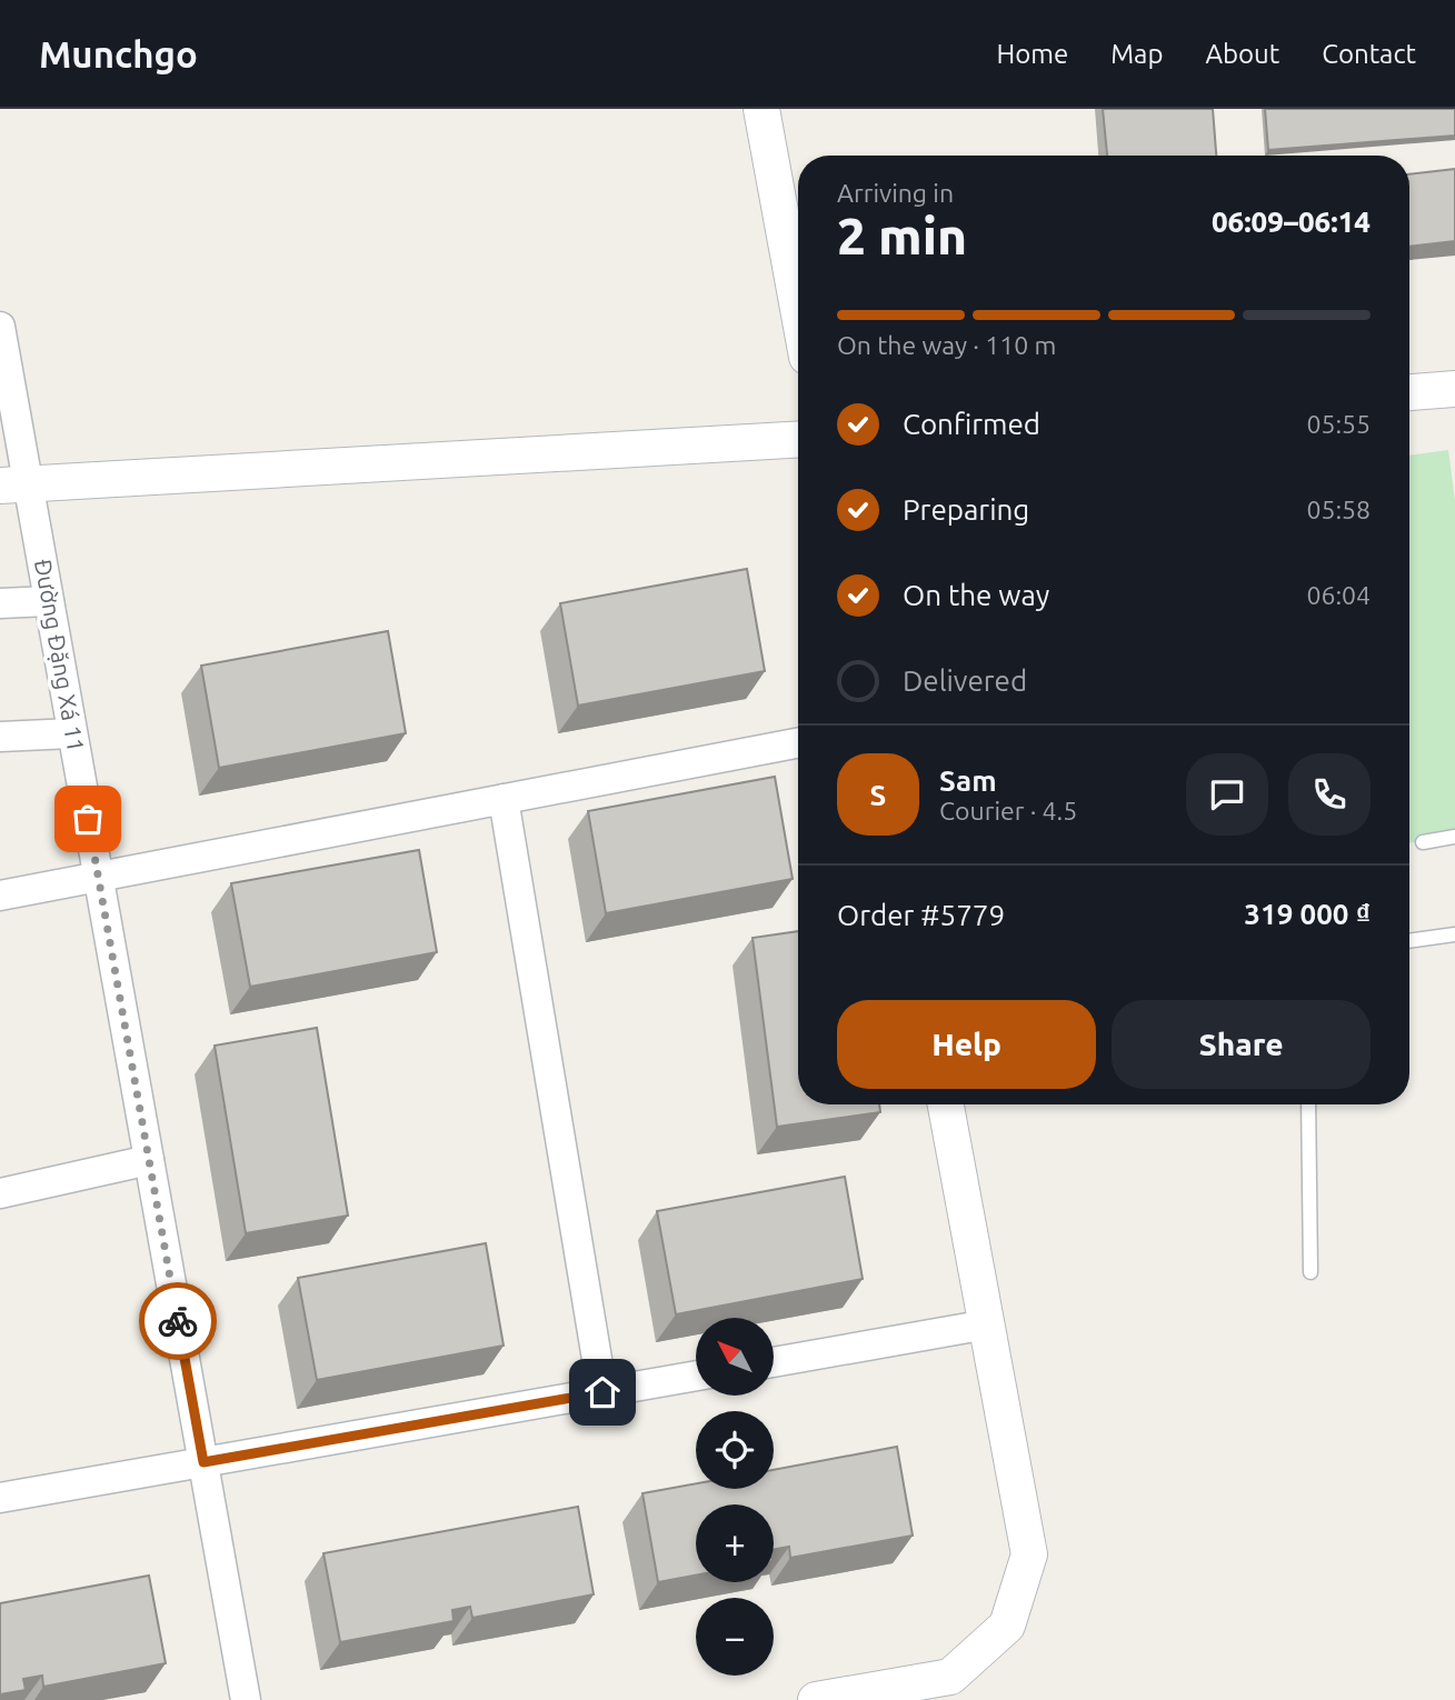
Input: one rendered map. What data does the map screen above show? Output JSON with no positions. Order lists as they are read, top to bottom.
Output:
{
  "streets": {
    "street": ["Đường Đặng Xá 11"]
  },
  "north": "top left",
  "page": {
    "header": "Munchgo",
    "nav": [
      "Home",
      "Map",
      "About",
      "Contact"
    ],
    "heading": ["2 min", "Arriving in", "06:09–06:14"],
    "panel": [
      "Sam",
      "Courier · 4.5",
      "Order #5779",
      "319 000 ₫"
    ],
    "bar": "On the way · 110 m",
    "list": [
      ["Confirmed", "05:55"],
      ["Preparing", "05:58"],
      ["On the way", "06:04"],
      "Delivered"
    ],
    "round": "S",
    "buttons": ["Help", "Share"],
    "map_buttons": ["+", "−"]
  }
}
